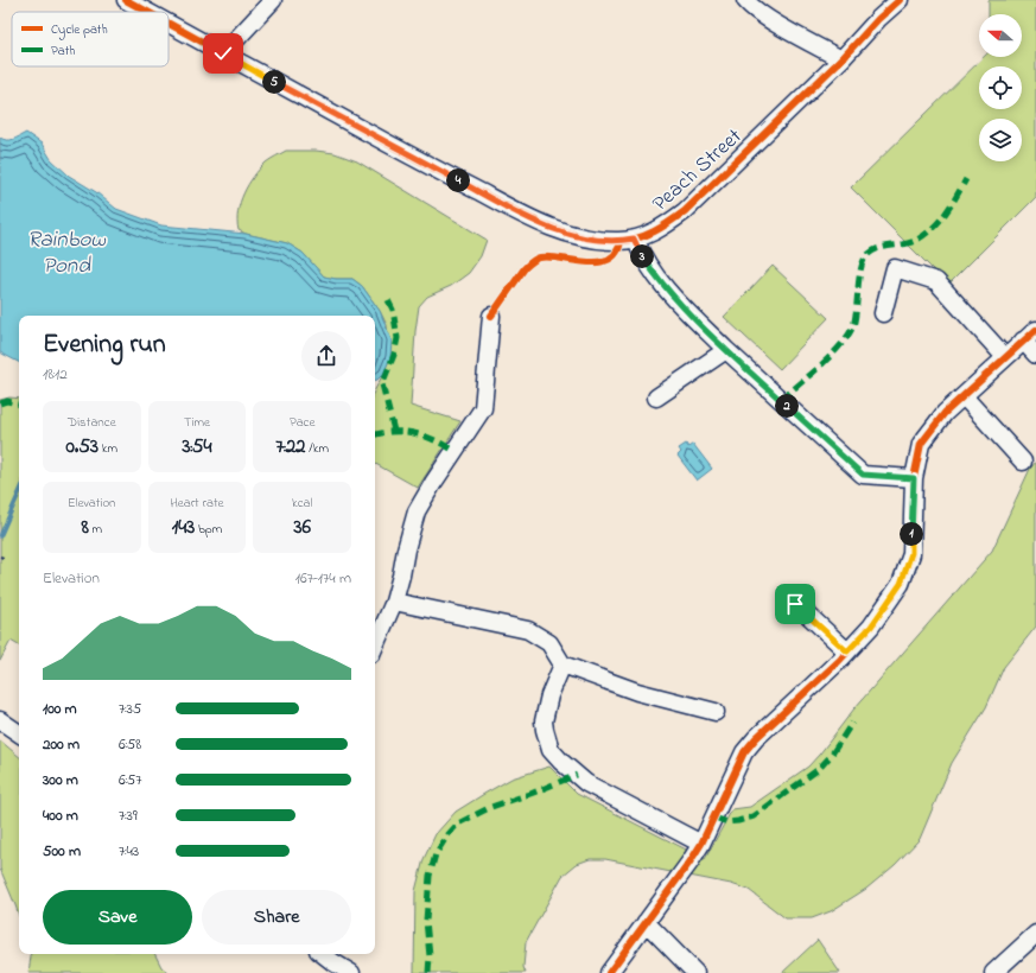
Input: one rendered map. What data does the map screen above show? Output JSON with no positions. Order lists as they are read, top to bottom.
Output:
{
  "streets": {
    "street": ["Peach Street"]
  },
  "water": ["Rainbow Pond"],
  "legend": ["Cycle path", "Path"],
  "north": "left",
  "page": {
    "pins": [
      "5",
      "4",
      "3",
      "2",
      "1"
    ],
    "heading": ["Evening run", "18:12"],
    "stats": [
      ["Distance", "0.53 km"],
      ["Time", "3:54"],
      ["Pace", "7:22 /km"],
      ["Elevation", "8 m"],
      ["Heart rate", "143 bpm"],
      ["kcal", "36"]
    ],
    "chart": ["Elevation", "167–174 m"],
    "list": [
      {
        "name": "100 m",
        "note": "7:35"
      },
      {
        "name": "200 m",
        "note": "6:58"
      },
      {
        "name": "300 m",
        "note": "6:57"
      },
      {
        "name": "400 m",
        "note": "7:39"
      },
      {
        "name": "500 m",
        "note": "7:43"
      }
    ],
    "buttons": ["Save", "Share"]
  }
}
